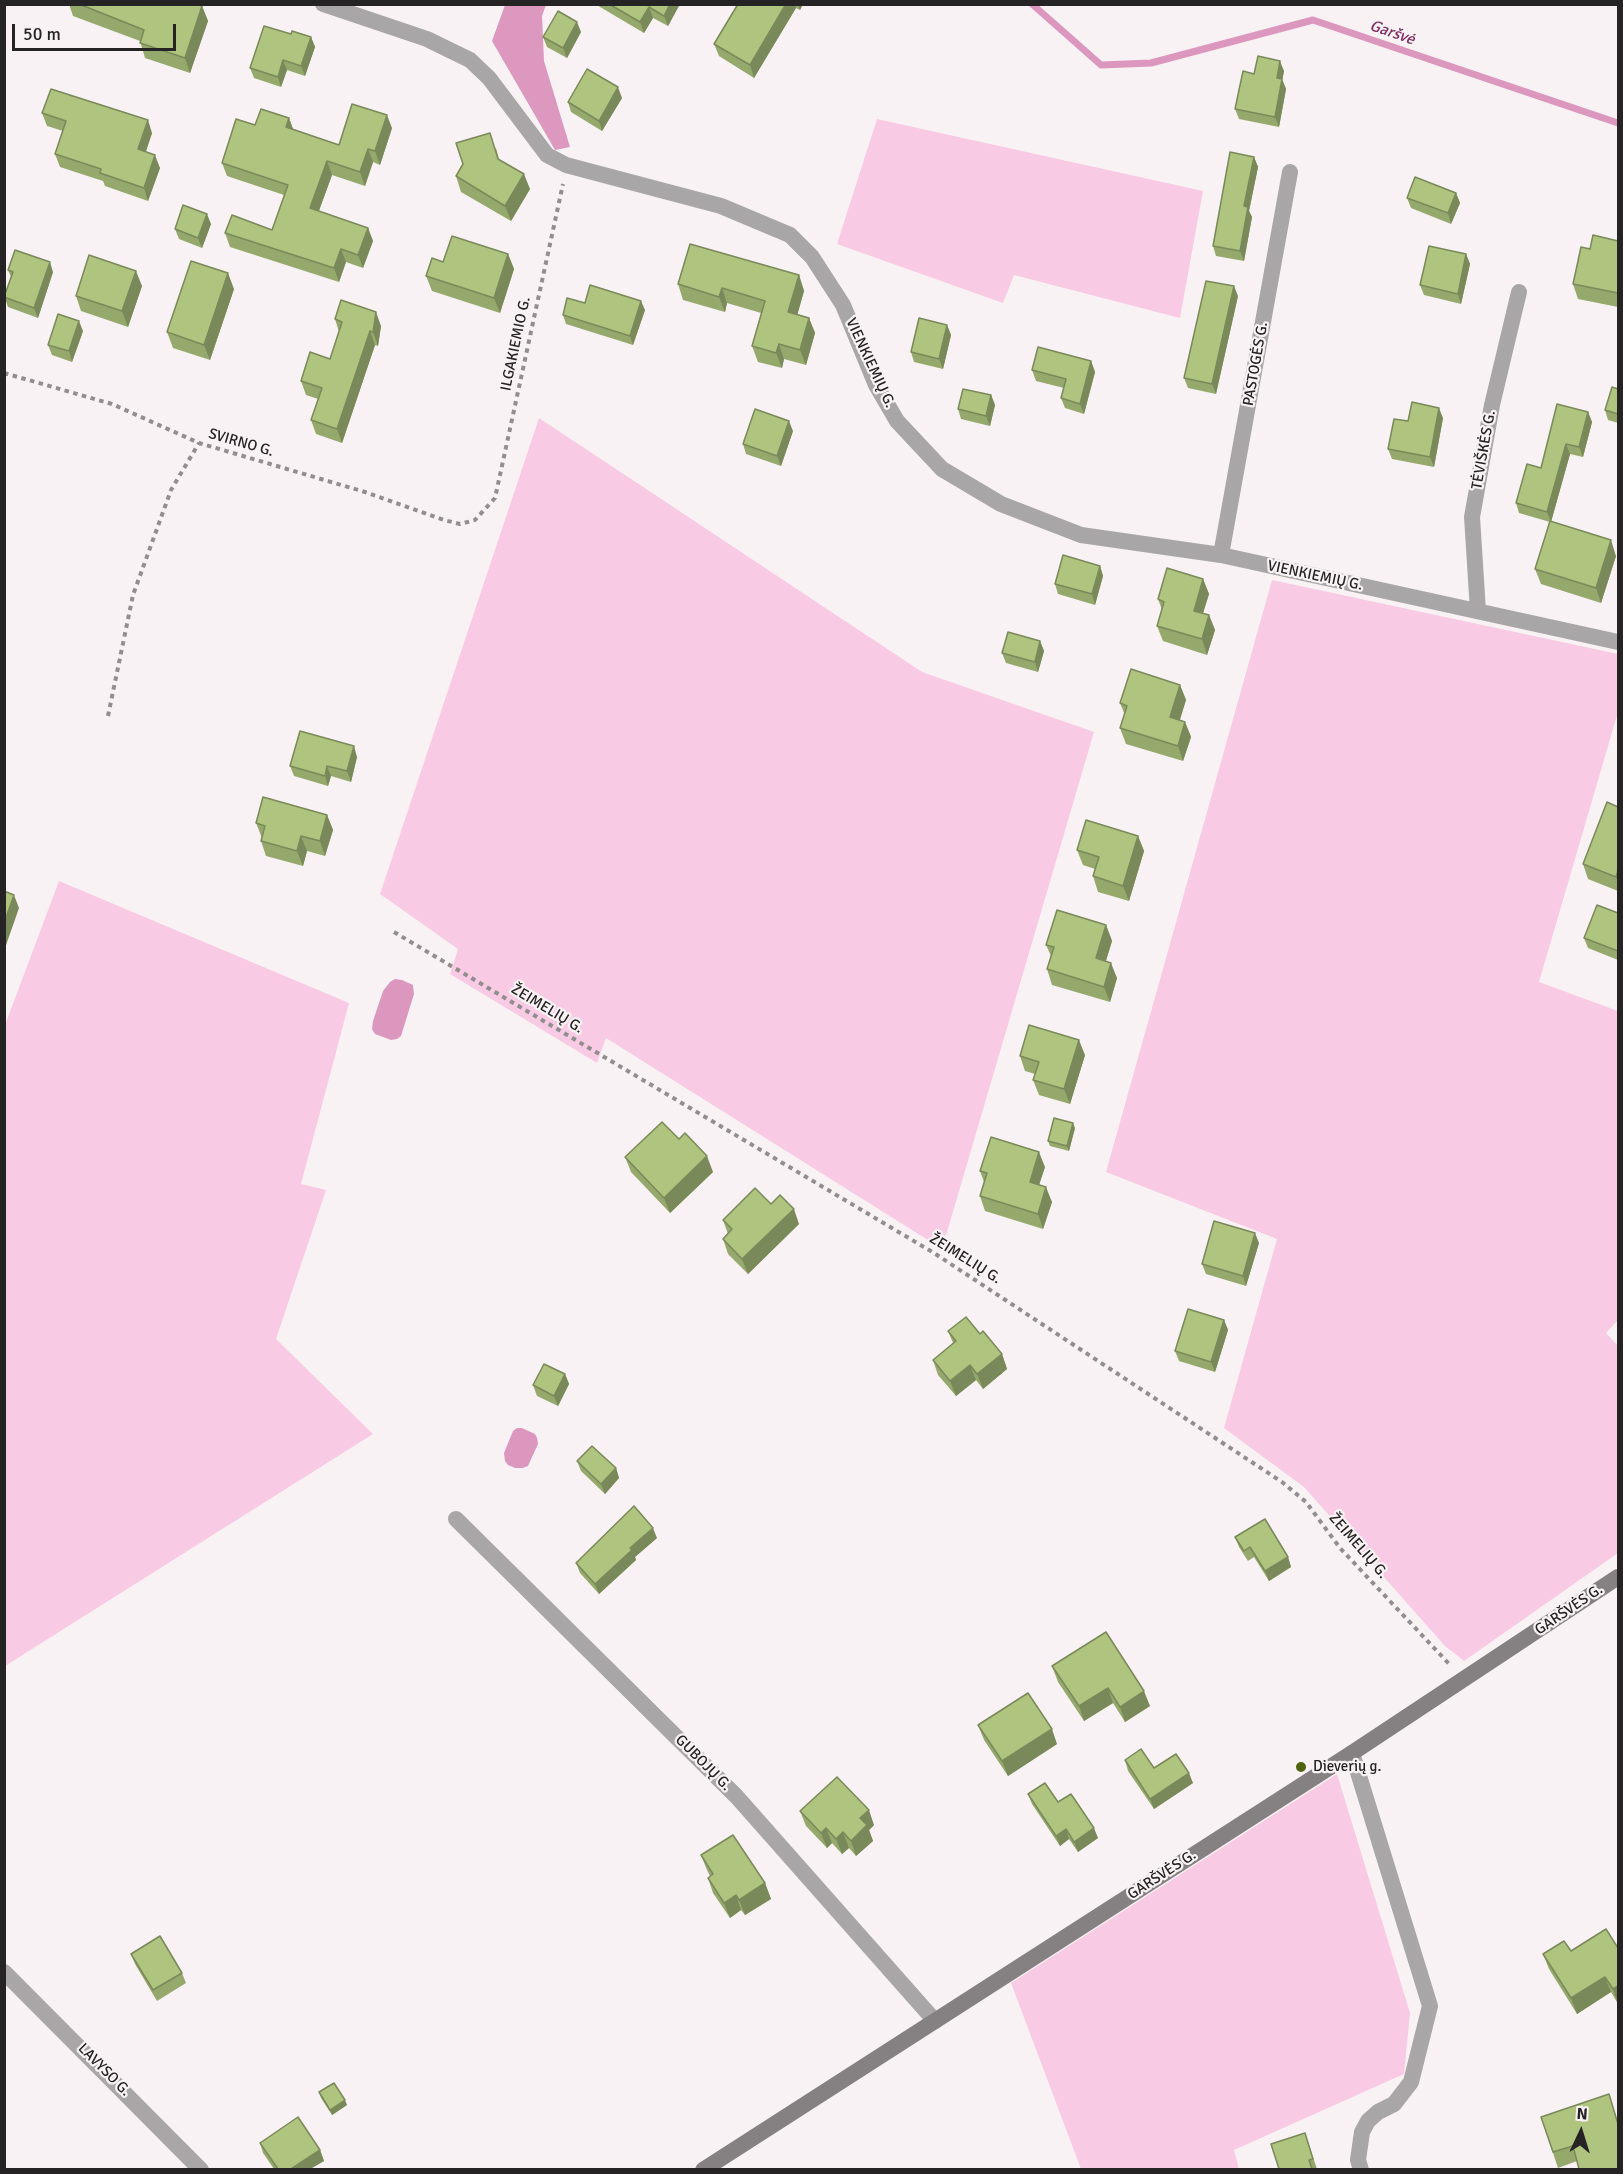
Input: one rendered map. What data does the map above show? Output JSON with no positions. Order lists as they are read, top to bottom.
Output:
{
  "streets": {
    "main road": ["GARŠVĖS G."],
    "street": [
      "VIENKIEMIŲ G.",
      "PASTOGĖS G.",
      "TĖVIŠKĖS G.",
      "GUBOJŲ G.",
      "LAVYSO G."
    ],
    "path": ["ILGAKIEMIO G.", "SVIRNO G.", "ŽEIMELIŲ G."]
  },
  "crossings": [
    ["ILGAKIEMIO G.", "VIENKIEMIŲ G."],
    ["ILGAKIEMIO G.", "SVIRNO G."],
    ["VIENKIEMIŲ G.", "PASTOGĖS G."],
    ["VIENKIEMIŲ G.", "TĖVIŠKĖS G."],
    ["ŽEIMELIŲ G.", "GARŠVĖS G."],
    ["GARŠVĖS G.", "GUBOJŲ G."]
  ],
  "water": ["Garšvė"],
  "places": ["Dieverių g."],
  "scale_bar": "50 m",
  "north": "top"
}
